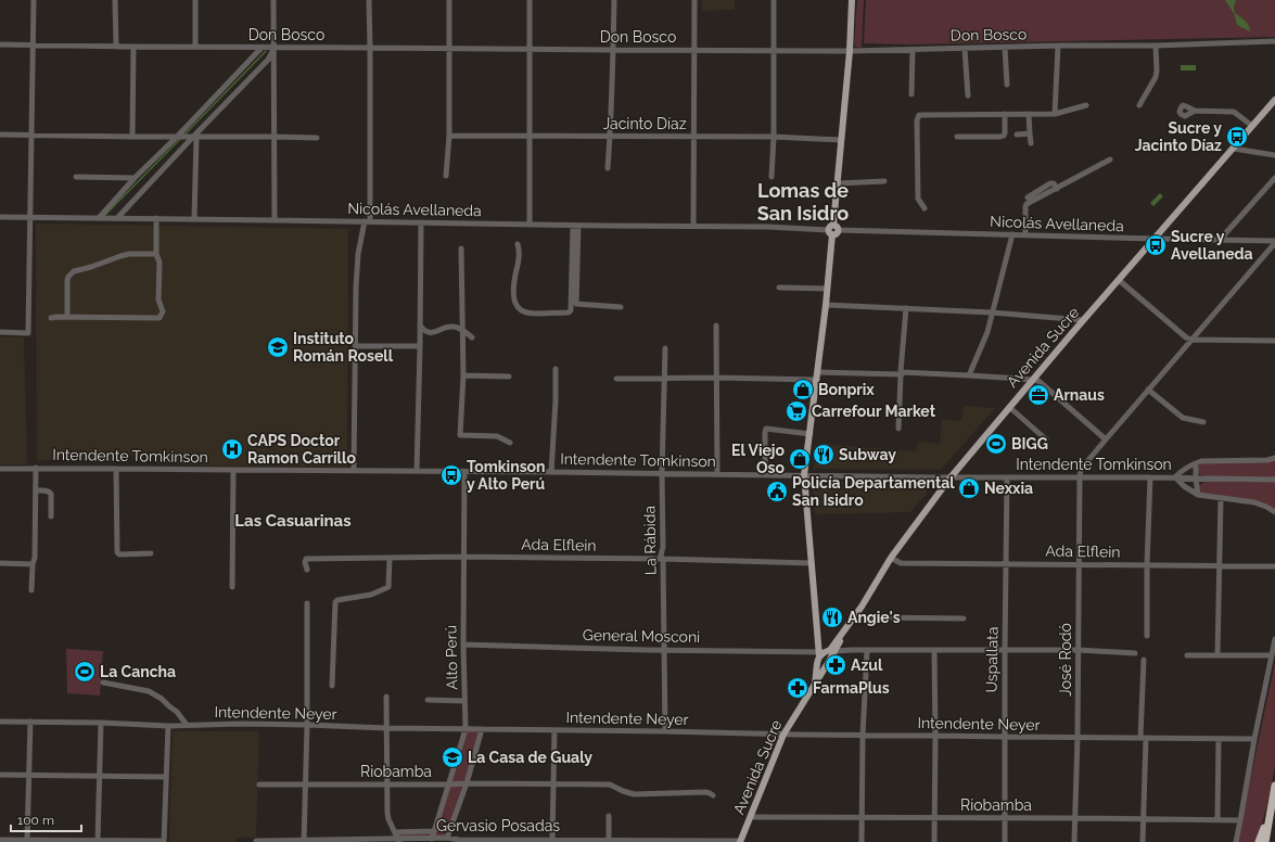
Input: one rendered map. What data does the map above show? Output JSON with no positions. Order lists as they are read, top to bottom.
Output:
{
  "streets": {
    "main road": ["Avenida Sucre"],
    "street": [
      "Don Bosco",
      "Jacinto Díaz",
      "Nicolás Avellaneda",
      "Intendente Tomkinson",
      "La Rábida",
      "Ada Elflein",
      "General Mosconi",
      "Alto Perú",
      "Uspallata",
      "José Rodó",
      "Intendente Neyer",
      "Riobamba",
      "Gervasio Posadas"
    ]
  },
  "crossings": [
    ["Nicolás Avellaneda", "Avenida Sucre"],
    ["Avenida Sucre", "Intendente Tomkinson"],
    ["Avenida Sucre", "Ada Elflein"],
    ["Avenida Sucre", "General Mosconi"],
    ["Avenida Sucre", "Intendente Neyer"],
    ["Avenida Sucre", "Riobamba"],
    ["Avenida Sucre", "Gervasio Posadas"],
    ["Intendente Tomkinson", "La Rábida"],
    ["Intendente Tomkinson", "Alto Perú"],
    ["Intendente Tomkinson", "Uspallata"],
    ["Intendente Tomkinson", "José Rodó"],
    ["La Rábida", "Ada Elflein"],
    ["La Rábida", "General Mosconi"],
    ["La Rábida", "Intendente Neyer"],
    ["Ada Elflein", "Alto Perú"],
    ["Ada Elflein", "Uspallata"],
    ["Ada Elflein", "José Rodó"],
    ["General Mosconi", "Alto Perú"],
    ["General Mosconi", "Uspallata"],
    ["General Mosconi", "José Rodó"],
    ["Alto Perú", "Intendente Neyer"],
    ["Alto Perú", "Riobamba"],
    ["Alto Perú", "Gervasio Posadas"],
    ["Uspallata", "Intendente Neyer"],
    ["Uspallata", "Riobamba"],
    ["José Rodó", "Intendente Neyer"],
    ["José Rodó", "Riobamba"]
  ],
  "districts": ["Lomas de San Isidro", "Las Casuarinas"],
  "places": {
    "bus stop": ["Sucre y Jacinto Díaz", "Sucre y Avellaneda", "Tomkinson y Alto Perú"],
    "school or university": ["Instituto Román Rosell", "La Casa de Gualy"],
    "shop": ["Bonprix", "El Viejo Oso", "Nexxia"],
    "office": ["Arnaus"],
    "supermarket": ["Carrefour Market"],
    "sports": ["BIGG", "La Cancha"],
    "hospital": ["CAPS Doctor Ramon Carrillo"],
    "restaurant": ["Subway", "Angie's"],
    "public building": ["Policía Departamental San Isidro"],
    "pharmacy": ["Azul", "FarmaPlus"]
  },
  "scale_bar": "100 m"
}
